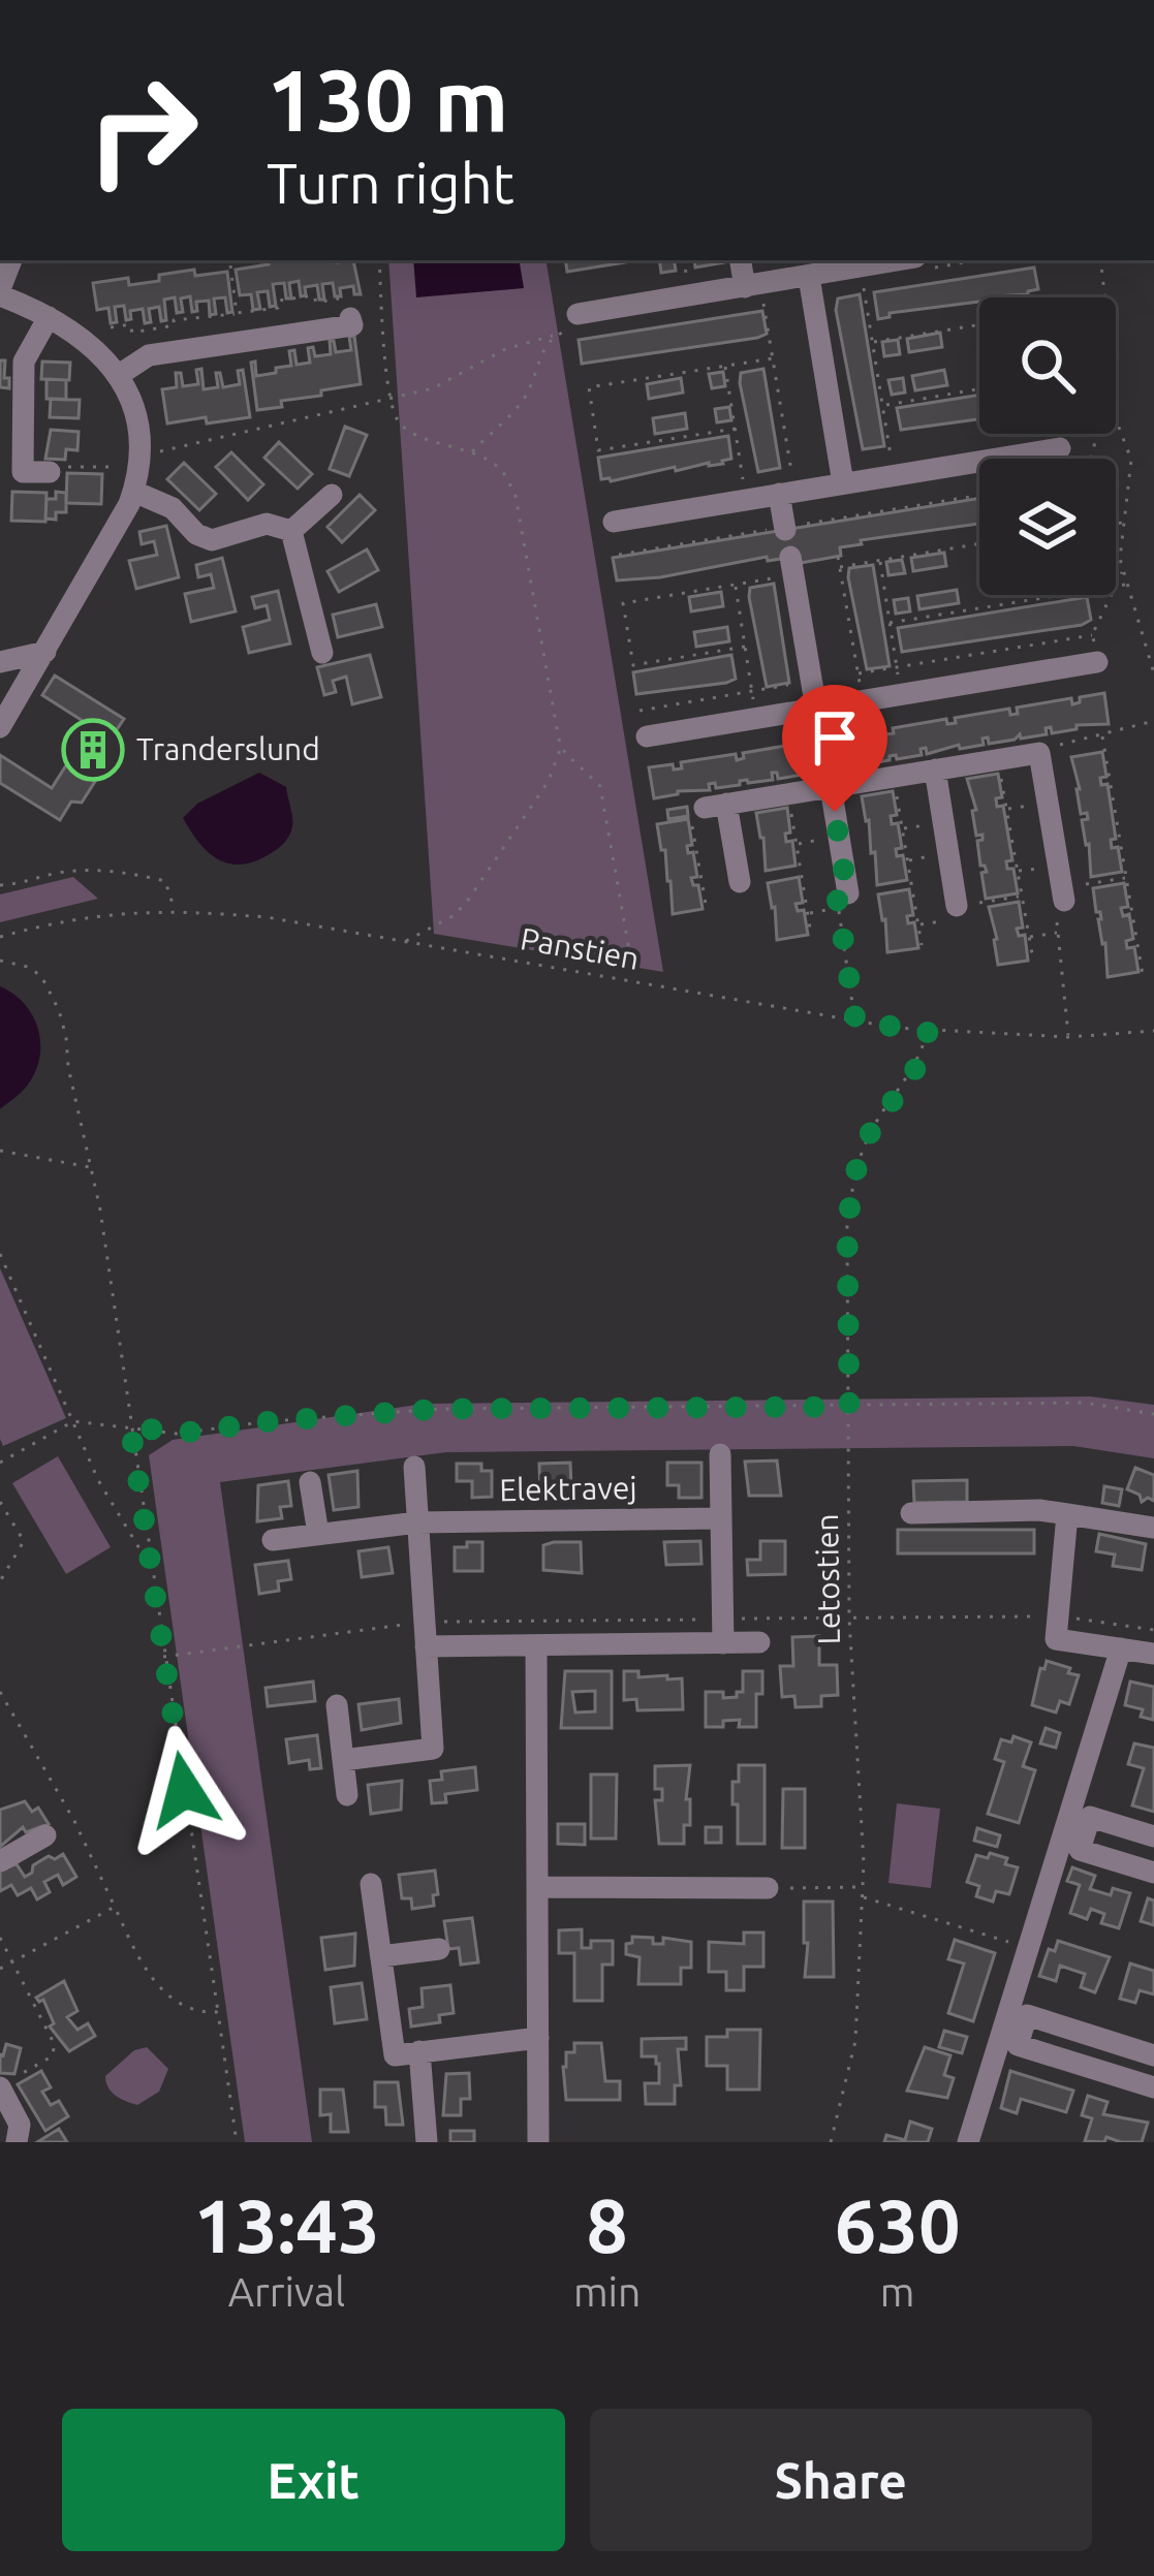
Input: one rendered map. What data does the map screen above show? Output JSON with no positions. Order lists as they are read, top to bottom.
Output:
{
  "streets": {
    "street": ["Elektravej"],
    "path": ["Panstien", "Letostien"]
  },
  "crossings": [
    ["Panstien", "Letostien"]
  ],
  "places": {
    "building": ["Tranderslund"]
  },
  "page": {
    "turn": ["130 m", "Turn right"],
    "eta": [
      "13:43",
      "Arrival",
      "8",
      "min",
      "630",
      "m"
    ],
    "buttons": ["Exit", "Share"]
  }
}
